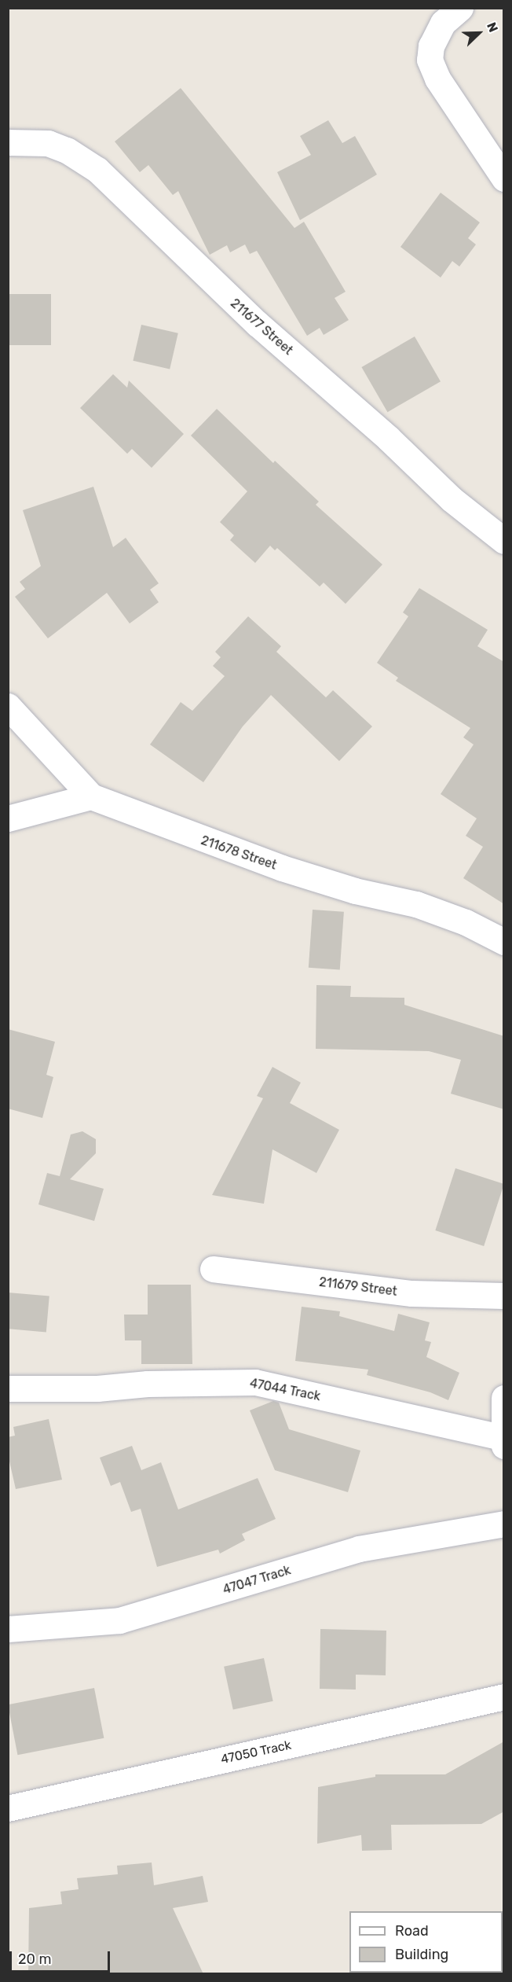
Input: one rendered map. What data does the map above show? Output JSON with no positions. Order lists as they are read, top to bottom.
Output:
{
  "streets": {
    "street": [
      "211677 Street",
      "211678 Street",
      "211679 Street",
      "47044 Track",
      "47047 Track",
      "47050 Track"
    ]
  },
  "legend": ["Road", "Building"],
  "scale_bar": "20 m",
  "north": "top right"
}
